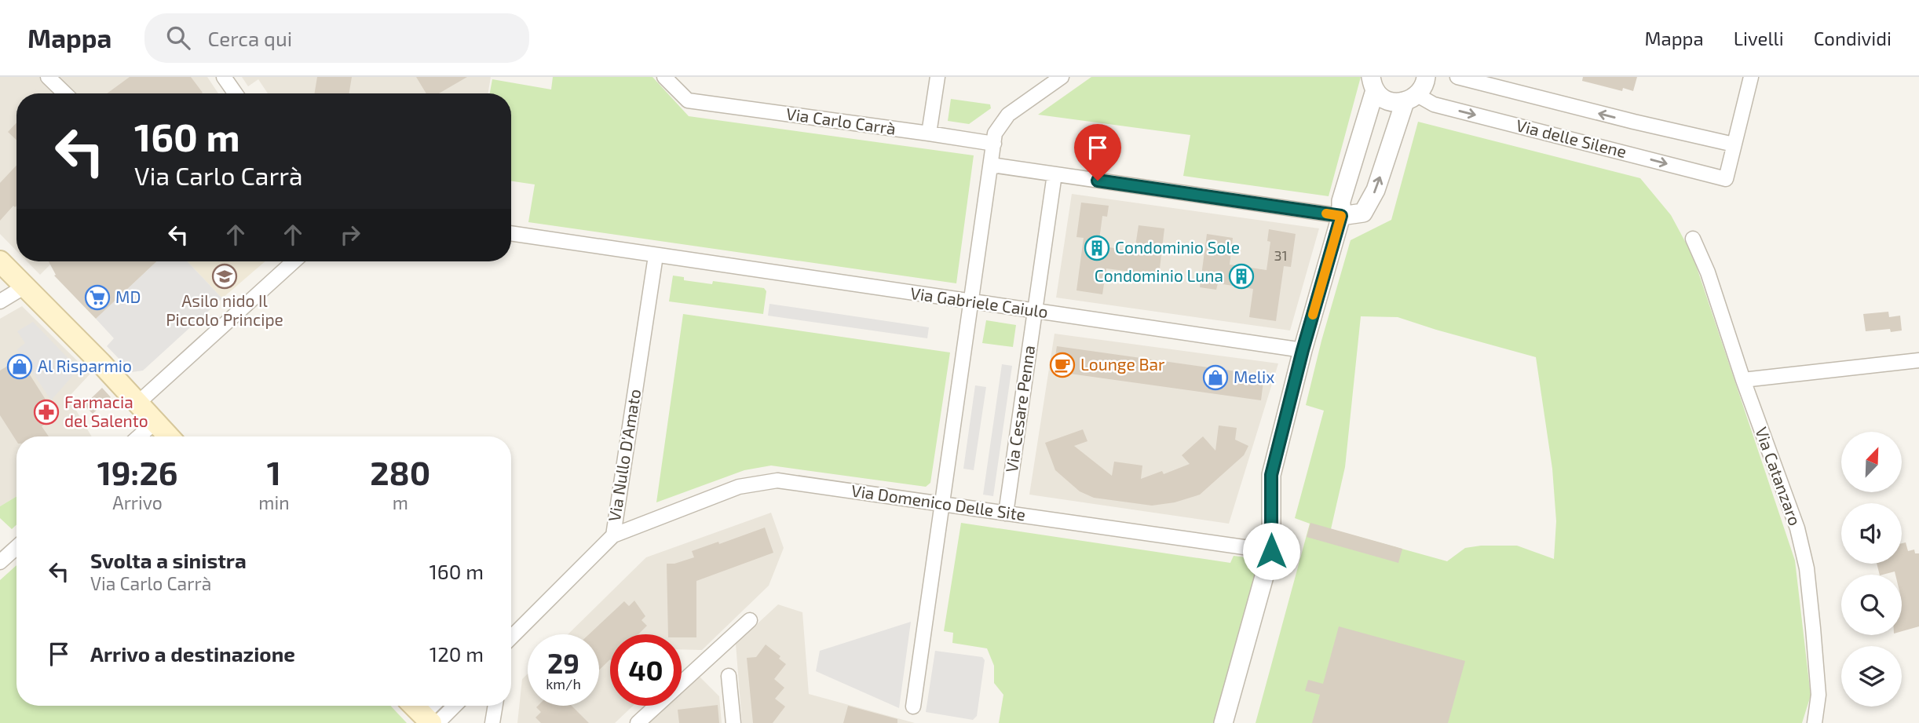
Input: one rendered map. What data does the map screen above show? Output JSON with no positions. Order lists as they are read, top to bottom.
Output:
{
  "streets": {
    "street": [
      "Via Carlo Carrà",
      "Via delle Silene",
      "Via Gabriele Caiulo",
      "Via Cesare Penna",
      "Via Nullo D'Amato",
      "Via Catanzaro",
      "Via Domenico Delle Site"
    ]
  },
  "crossings": [
    ["Via Gabriele Caiulo", "Via Cesare Penna"],
    ["Via Gabriele Caiulo", "Via Nullo D'Amato"],
    ["Via Cesare Penna", "Via Domenico Delle Site"],
    ["Via Nullo D'Amato", "Via Domenico Delle Site"]
  ],
  "places": {
    "building": ["Condominio Sole", "Condominio Luna"],
    "school or university": ["Asilo nido Il Piccolo Principe"],
    "supermarket": ["MD"],
    "cafe": ["Lounge Bar"],
    "shop": ["Al Risparmio", "Melix"],
    "pharmacy": ["Farmacia del Salento"]
  },
  "house_numbers": ["31"],
  "north": "top right",
  "page": {
    "header": "Mappa",
    "search": "Cerca qui",
    "nav": ["Mappa", "Livelli", "Condividi"],
    "turn": ["160 m", "Via Carlo Carrà"],
    "eta": [
      "19:26",
      "Arrivo",
      "1",
      "min",
      "280",
      "m"
    ],
    "list": [
      {
        "name": "Svolta a sinistra",
        "note": "Via Carlo Carrà",
        "value": "160 m"
      },
      {
        "name": "Arrivo a destinazione",
        "value": "120 m"
      }
    ],
    "speed": "29 km/h",
    "limit": "40"
  }
}
